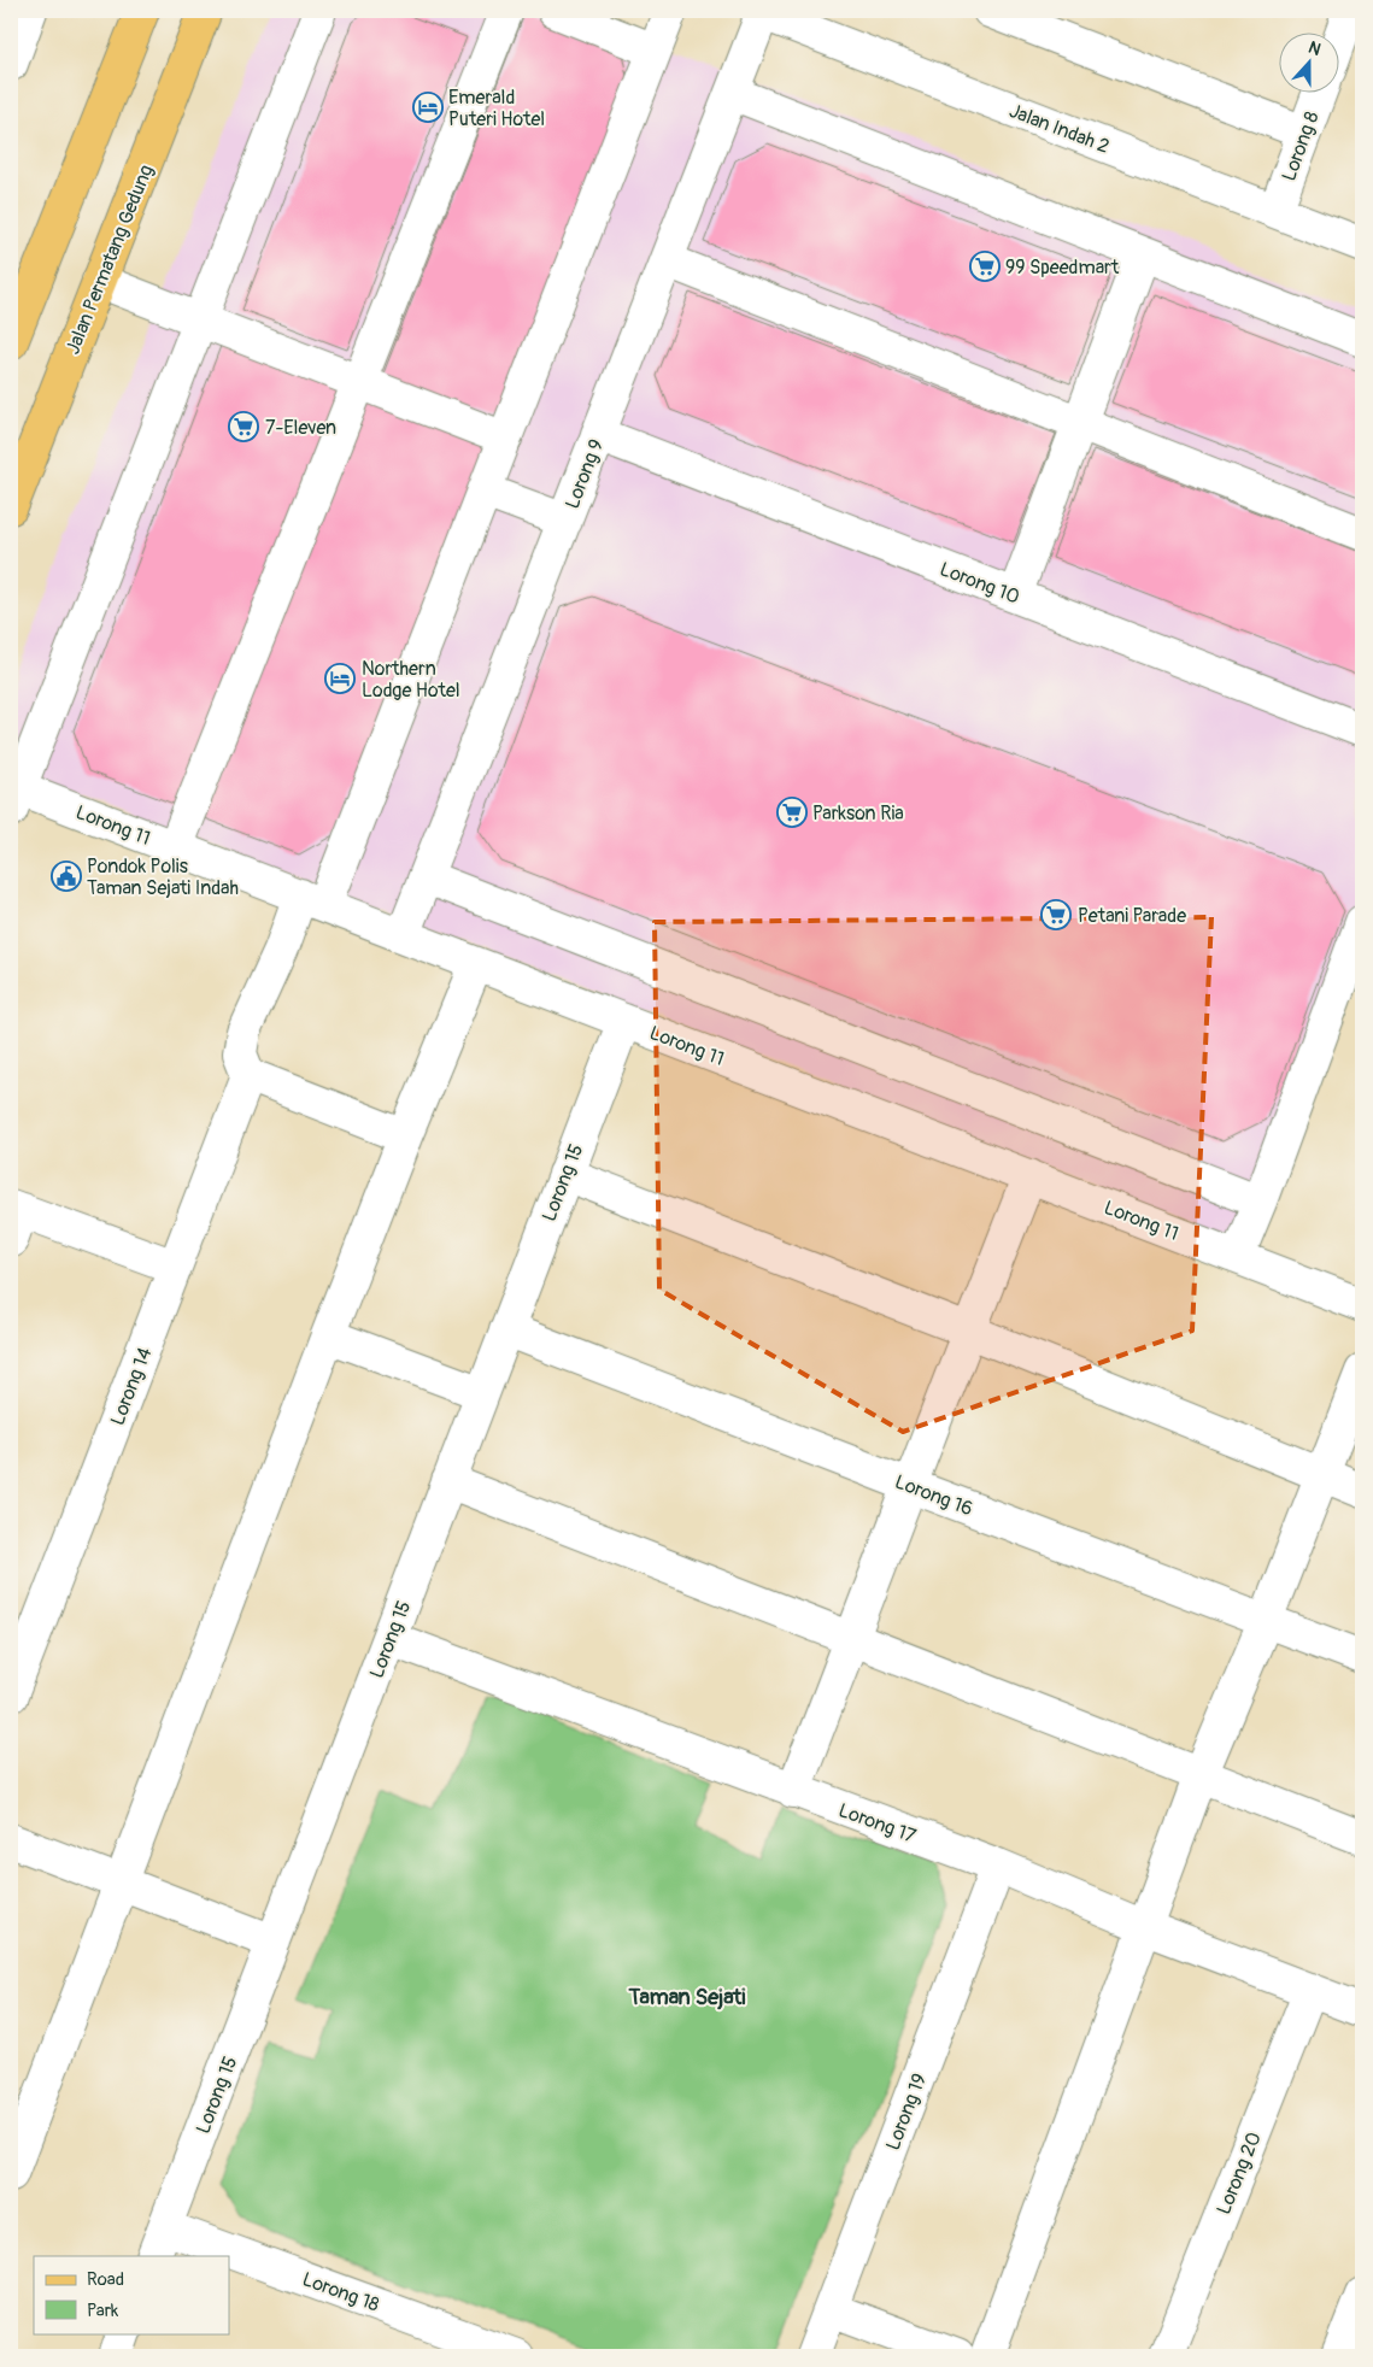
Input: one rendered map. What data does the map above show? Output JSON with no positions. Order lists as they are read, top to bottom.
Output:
{
  "streets": {
    "main road": ["Jalan Permatang Gedung"],
    "street": [
      "Jalan Indah 2",
      "Lorong 8",
      "Lorong 9",
      "Lorong 10",
      "Lorong 11",
      "Lorong 15",
      "Lorong 14",
      "Lorong 16",
      "Lorong 17",
      "Lorong 19",
      "Lorong 20",
      "Lorong 18"
    ]
  },
  "crossings": [
    ["Jalan Indah 2", "Lorong 8"],
    ["Jalan Indah 2", "Lorong 9"],
    ["Lorong 9", "Lorong 10"],
    ["Lorong 9", "Lorong 11"],
    ["Lorong 11", "Lorong 15"],
    ["Lorong 15", "Lorong 16"],
    ["Lorong 15", "Lorong 17"],
    ["Lorong 15", "Lorong 18"],
    ["Lorong 17", "Lorong 19"],
    ["Lorong 17", "Lorong 20"]
  ],
  "districts": ["Taman Sejati"],
  "places": {
    "hotel": ["Emerald Puteri Hotel", "Northern Lodge Hotel"],
    "supermarket": [
      "99 Speedmart",
      "7-Eleven",
      "Parkson Ria",
      "Petani Parade"
    ],
    "public building": ["Pondok Polis Taman Sejati Indah"]
  },
  "legend": ["Road", "Park"],
  "north": "top"
}
